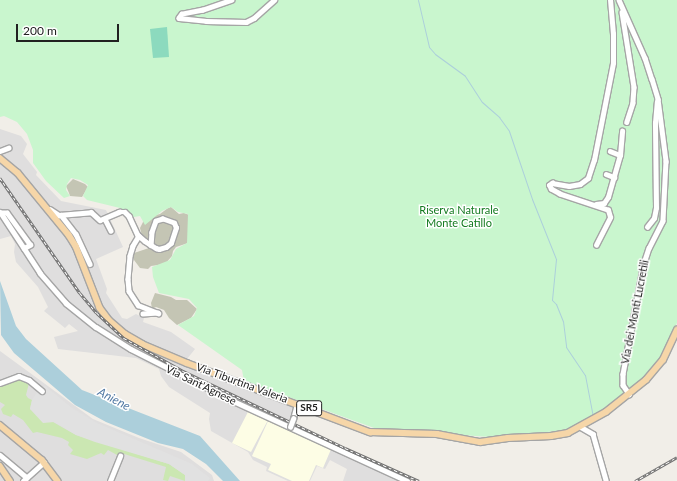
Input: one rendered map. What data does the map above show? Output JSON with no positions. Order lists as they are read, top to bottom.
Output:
{
  "streets": {
    "main road": ["Via Tiburtina Valeria", "SR5"],
    "street": ["Via dei Monti Lucretili", "Via Sant'Agnese"]
  },
  "crossings": [
    ["Via dei Monti Lucretili", "Via Tiburtina Valeria"]
  ],
  "water": ["Aniene"],
  "parks": ["Riserva Naturale Monte Catillo"],
  "scale_bar": "200 m"
}
